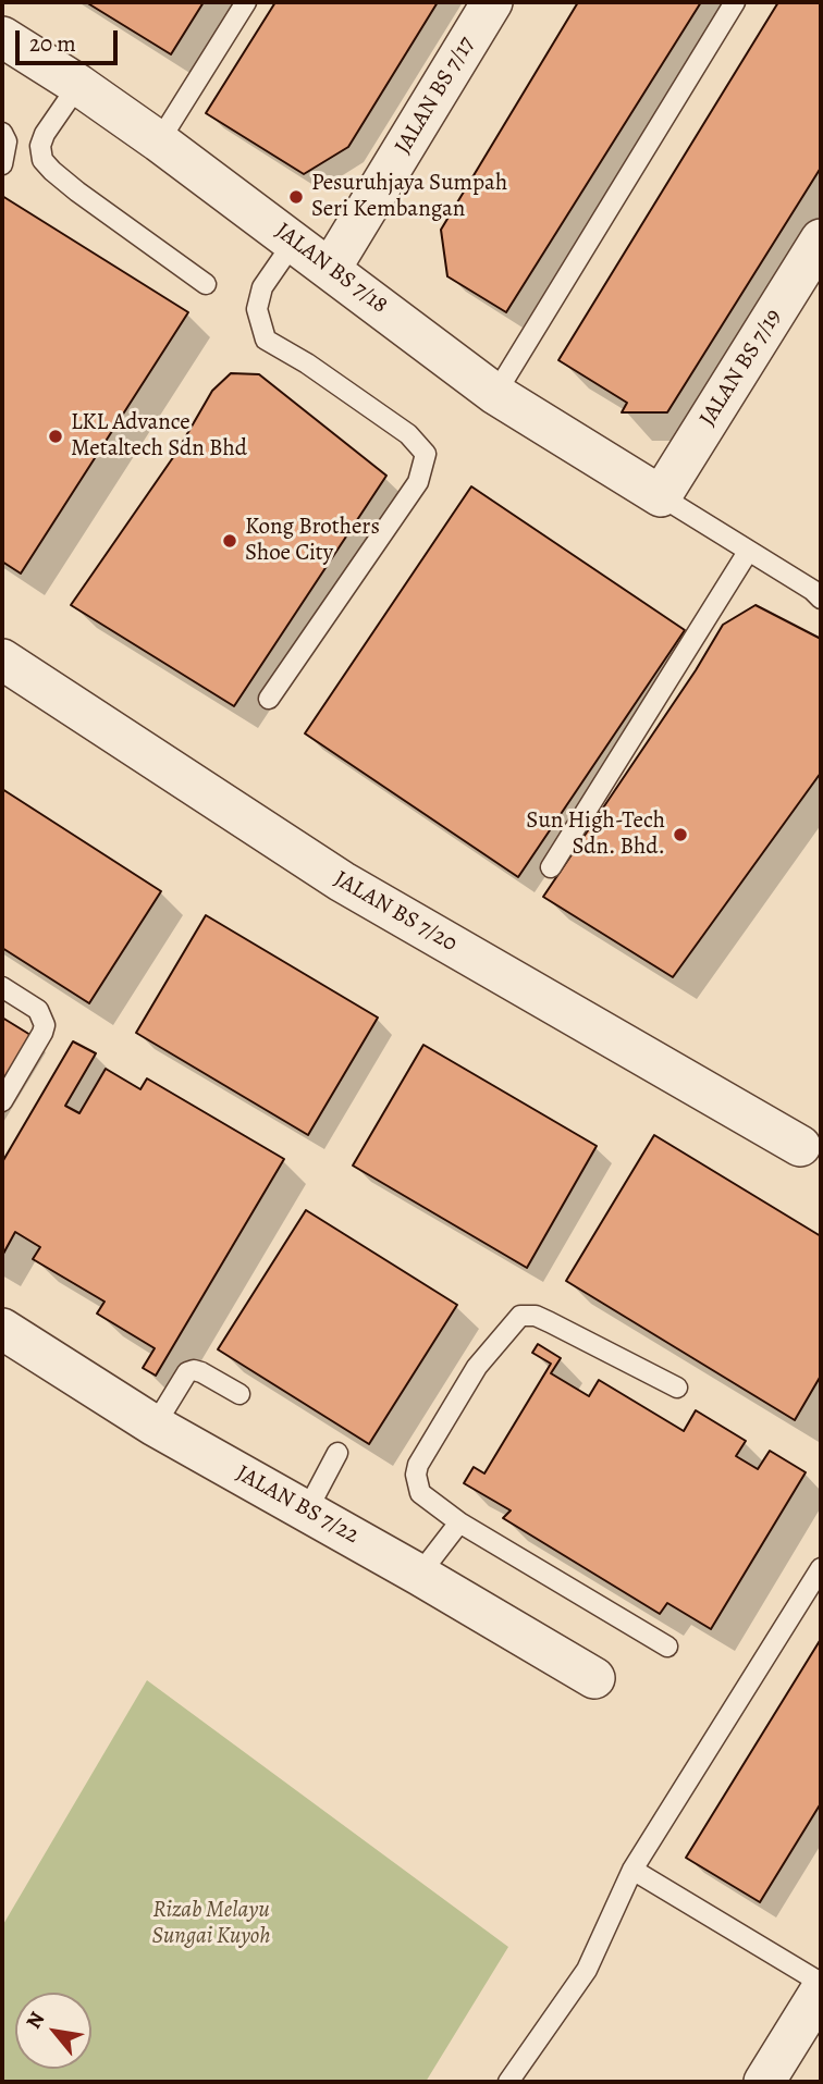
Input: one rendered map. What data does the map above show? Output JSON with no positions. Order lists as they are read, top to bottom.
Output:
{
  "streets": {
    "street": [
      "JALAN BS 7/17",
      "JALAN BS 7/18",
      "JALAN BS 7/19",
      "JALAN BS 7/20",
      "JALAN BS 7/22"
    ]
  },
  "crossings": [
    ["JALAN BS 7/17", "JALAN BS 7/18"],
    ["JALAN BS 7/18", "JALAN BS 7/19"]
  ],
  "parks": ["Rizab Melayu Sungai Kuyoh"],
  "places": [
    "Pesuruhjaya Sumpah Seri Kembangan",
    "LKL Advance Metaltech Sdn Bhd",
    "Kong Brothers Shoe City",
    "Sun High-Tech Sdn. Bhd."
  ],
  "scale_bar": "20 m",
  "north": "top left"
}
